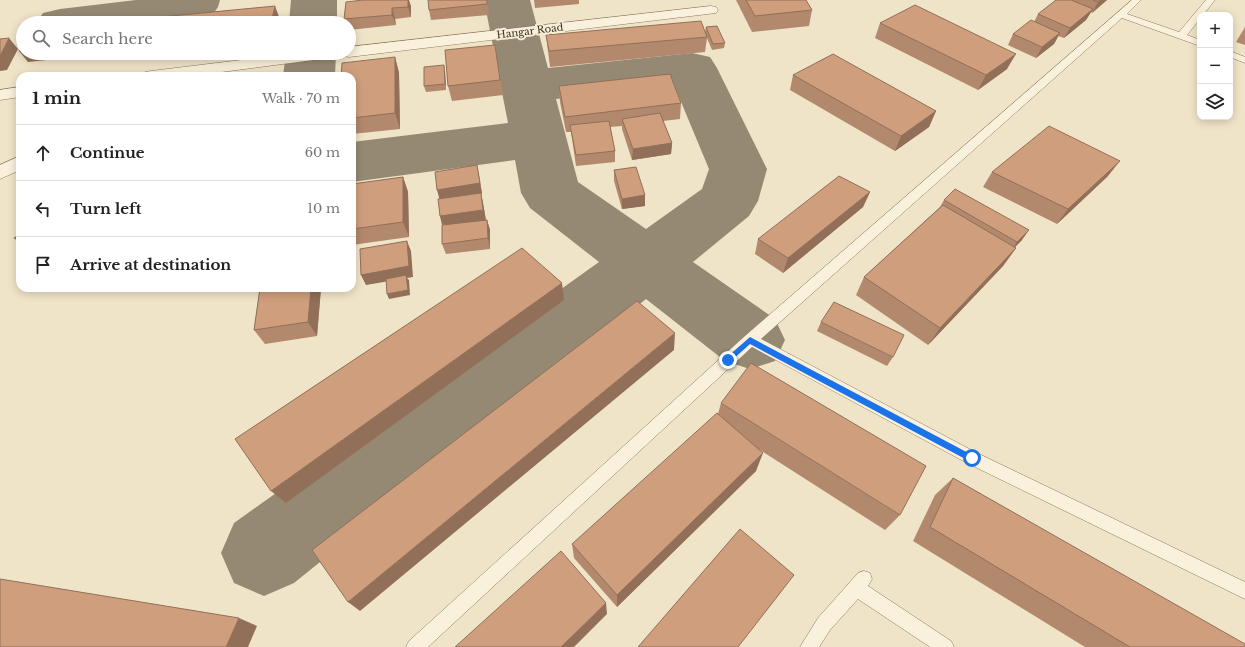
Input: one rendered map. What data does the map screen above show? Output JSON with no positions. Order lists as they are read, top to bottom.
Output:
{
  "streets": {
    "street": ["Hangar Road"]
  },
  "page": {
    "map_buttons": ["+", "−"],
    "search": "Search here",
    "heading": ["1 min", "Walk · 70 m"],
    "list": [
      ["Continue", "60 m"],
      ["Turn left", "10 m"],
      "Arrive at destination"
    ]
  }
}
